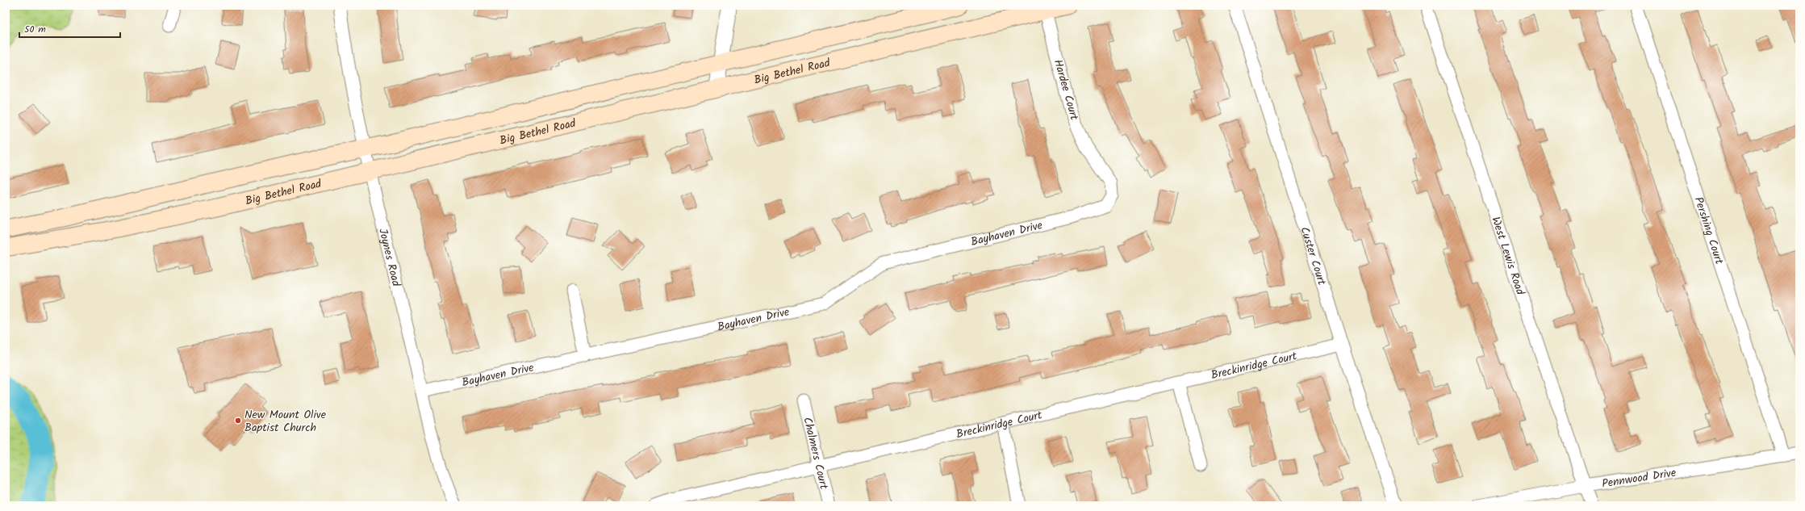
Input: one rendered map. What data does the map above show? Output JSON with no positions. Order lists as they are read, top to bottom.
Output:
{
  "streets": {
    "main road": ["Big Bethel Road"],
    "street": [
      "Hardee Court",
      "Pershing Court",
      "Bayhaven Drive",
      "West Lewis Road",
      "Custer Court",
      "Joynes Road",
      "Breckinridge Court",
      "Chalmers Court",
      "Pennwood Drive"
    ]
  },
  "crossings": [
    ["Big Bethel Road", "Hardee Court"],
    ["Big Bethel Road", "Joynes Road"],
    ["Hardee Court", "Bayhaven Drive"],
    ["Pershing Court", "Pennwood Drive"],
    ["Bayhaven Drive", "Joynes Road"],
    ["West Lewis Road", "Pennwood Drive"],
    ["Custer Court", "Breckinridge Court"],
    ["Breckinridge Court", "Chalmers Court"]
  ],
  "places": ["New Mount Olive Baptist Church"],
  "scale_bar": "50 m"
}
